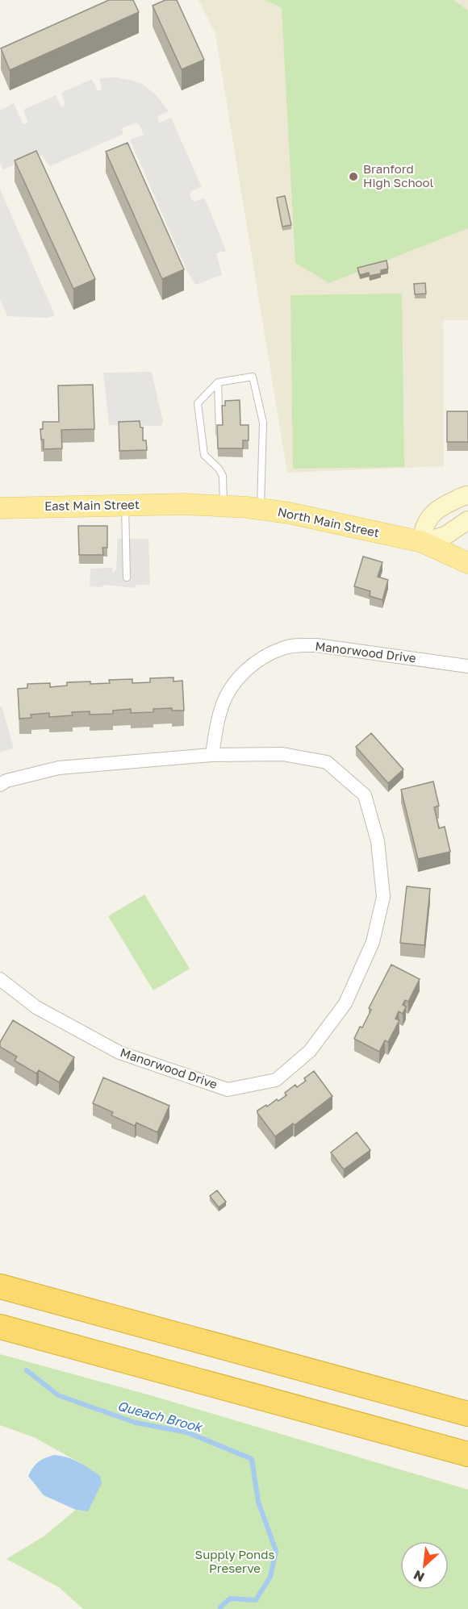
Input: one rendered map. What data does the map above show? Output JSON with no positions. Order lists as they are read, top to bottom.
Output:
{
  "streets": {
    "main road": ["East Main Street", "North Main Street"],
    "street": ["Manorwood Drive"]
  },
  "crossings": [
    ["East Main Street", "North Main Street"]
  ],
  "water": ["Queach Brook"],
  "parks": ["Supply Ponds Preserve"],
  "places": ["Branford High School"],
  "north": "bottom left"
}
